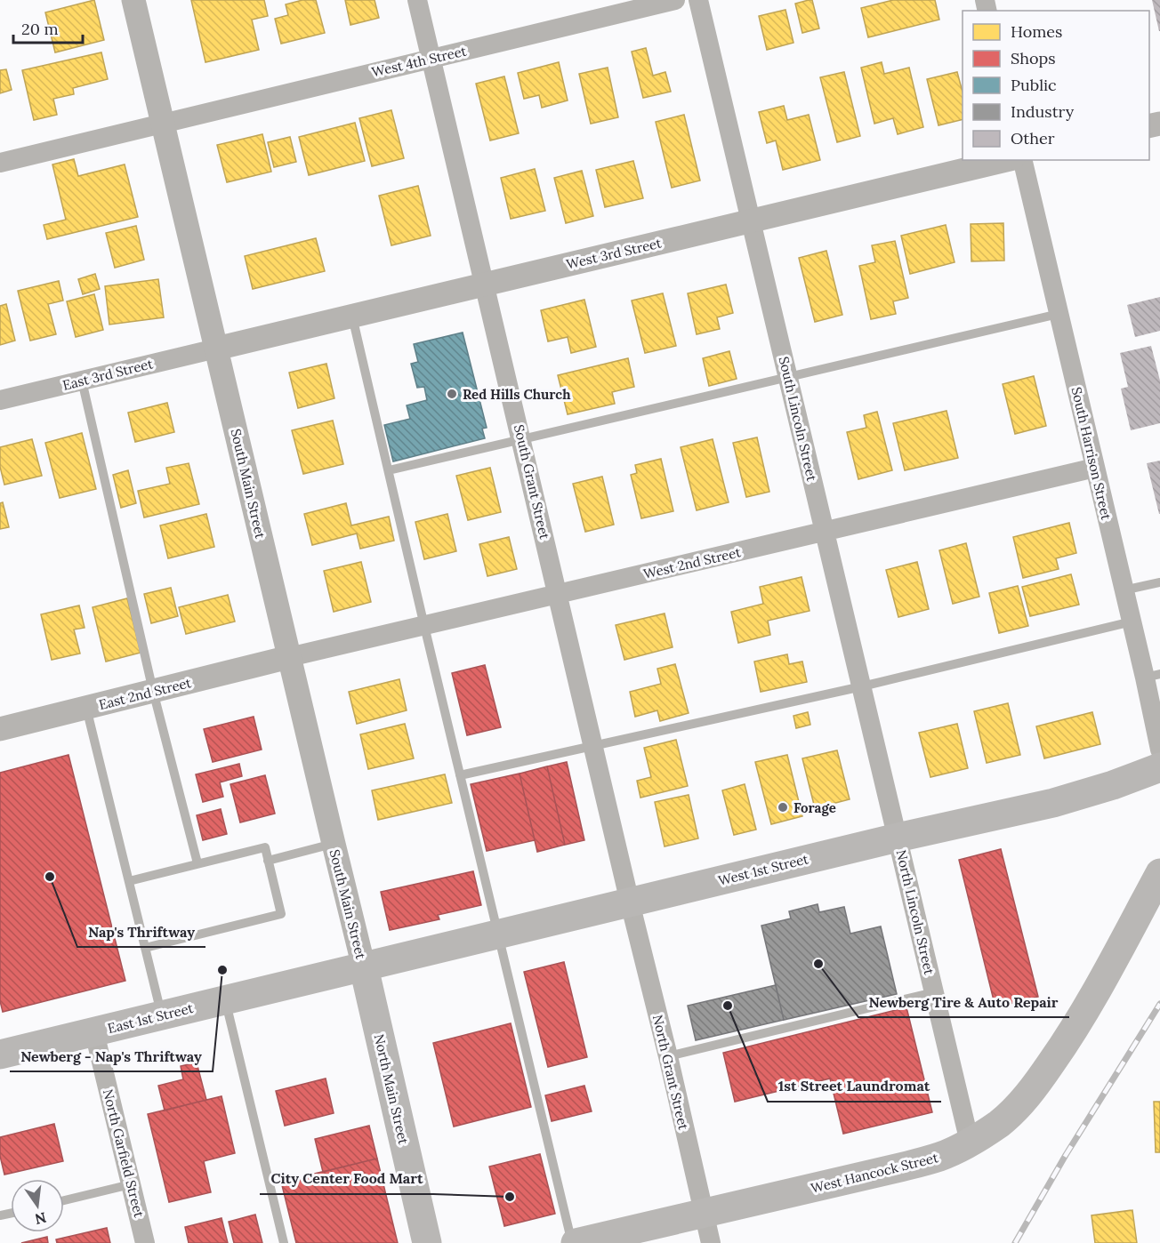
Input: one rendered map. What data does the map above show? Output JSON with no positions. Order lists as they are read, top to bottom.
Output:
{
  "streets": {
    "main road": [
      "West 1st Street",
      "East 1st Street",
      "North Main Street",
      "West Hancock Street"
    ],
    "street": [
      "West 4th Street",
      "West 3rd Street",
      "East 3rd Street",
      "South Lincoln Street",
      "South Harrison Street",
      "South Grant Street",
      "South Main Street",
      "West 2nd Street",
      "East 2nd Street",
      "North Lincoln Street",
      "North Grant Street",
      "North Garfield Street"
    ]
  },
  "crossings": [
    ["West 4th Street", "South Grant Street"],
    ["West 4th Street", "South Main Street"],
    ["West 3rd Street", "East 3rd Street"],
    ["West 3rd Street", "South Lincoln Street"],
    ["West 3rd Street", "South Grant Street"],
    ["West 3rd Street", "South Main Street"],
    ["East 3rd Street", "South Main Street"],
    ["South Lincoln Street", "West 2nd Street"],
    ["South Lincoln Street", "West 1st Street"],
    ["South Lincoln Street", "North Lincoln Street"],
    ["South Harrison Street", "West 2nd Street"],
    ["South Grant Street", "West 2nd Street"],
    ["South Grant Street", "West 1st Street"],
    ["South Grant Street", "North Grant Street"],
    ["South Main Street", "West 2nd Street"],
    ["South Main Street", "East 2nd Street"],
    ["South Main Street", "West 1st Street"],
    ["South Main Street", "East 1st Street"],
    ["South Main Street", "North Main Street"],
    ["West 2nd Street", "East 2nd Street"],
    ["West 1st Street", "North Lincoln Street"],
    ["West 1st Street", "East 1st Street"],
    ["West 1st Street", "North Grant Street"],
    ["West 1st Street", "North Main Street"],
    ["North Lincoln Street", "West Hancock Street"],
    ["East 1st Street", "North Main Street"],
    ["East 1st Street", "North Garfield Street"],
    ["North Grant Street", "West Hancock Street"]
  ],
  "places": [
    "Red Hills Church",
    "Forage",
    "Nap's Thriftway",
    "Newberg Tire & Auto Repair",
    "Newberg - Nap's Thriftway",
    "1st Street Laundromat",
    "City Center Food Mart"
  ],
  "legend": [
    "Homes",
    "Shops",
    "Public",
    "Industry",
    "Other"
  ],
  "scale_bar": "20 m",
  "north": "bottom"
}
